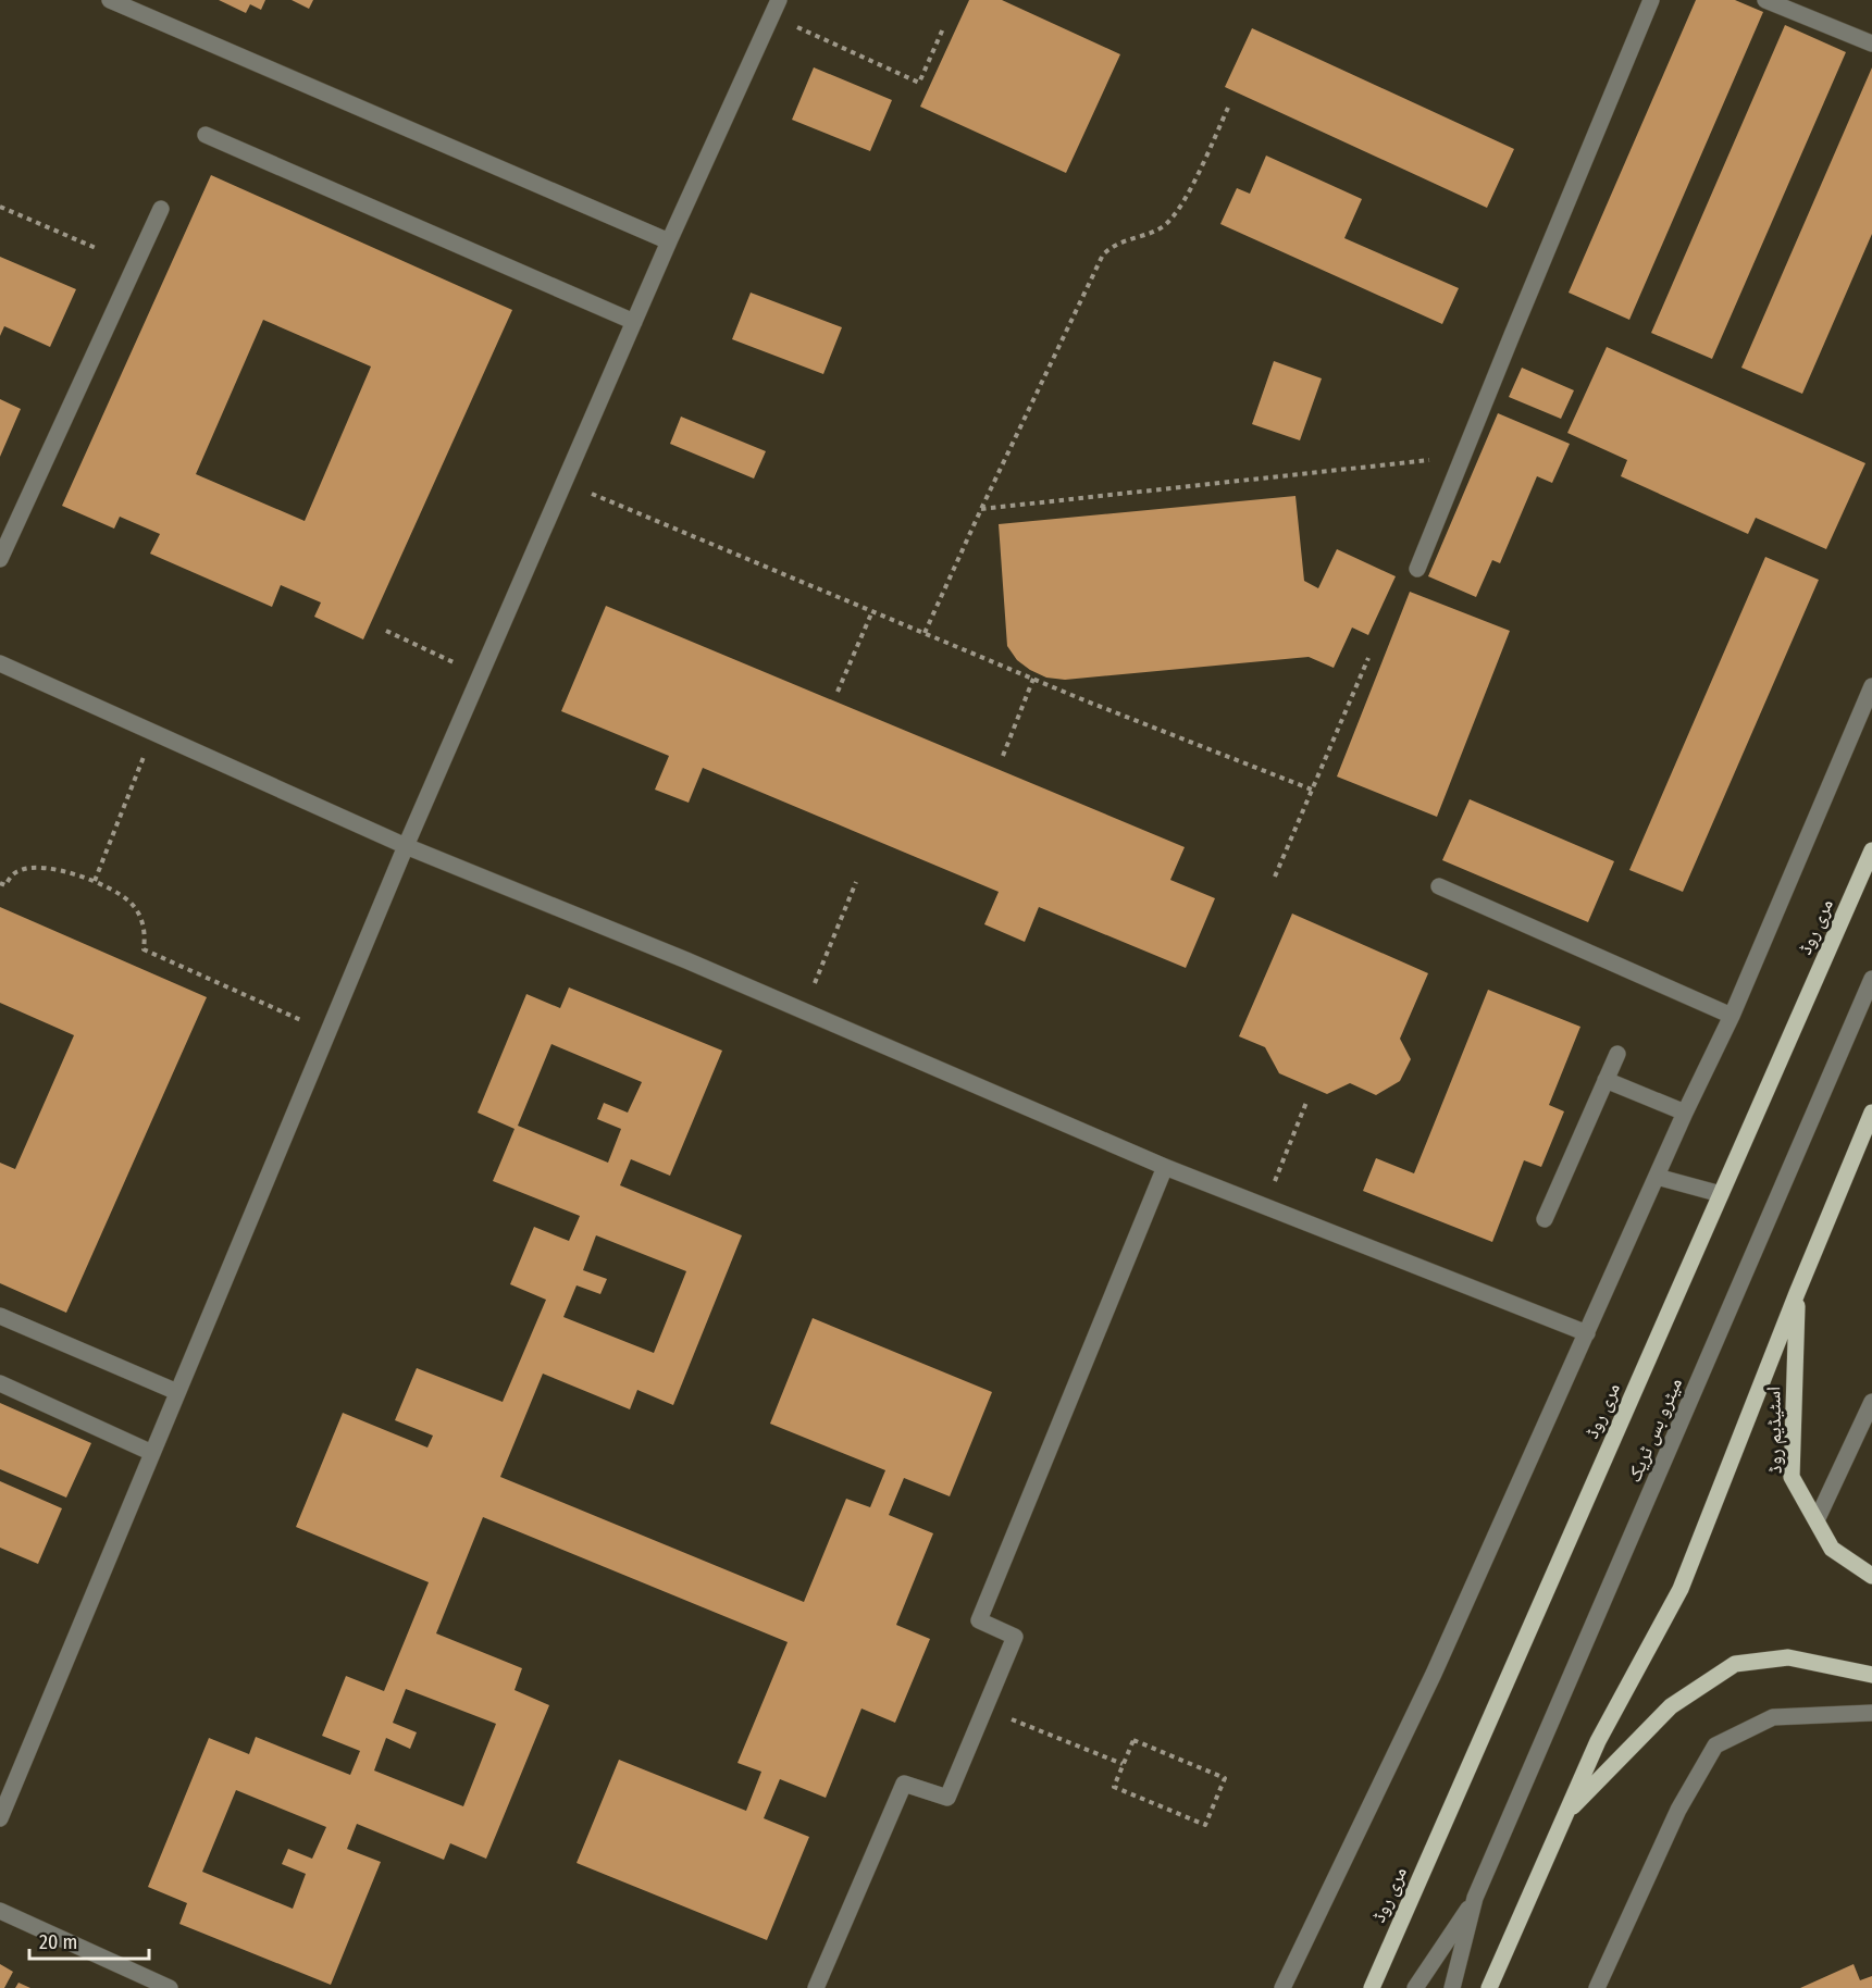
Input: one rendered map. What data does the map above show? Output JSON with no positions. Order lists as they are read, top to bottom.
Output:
{
  "streets": {
    "main road": ["مری روڈ", "اسٹیڈیم روڈ"],
    "lane": ["میٹرو بس ٹریک"]
  },
  "scale_bar": "20 m"
}
